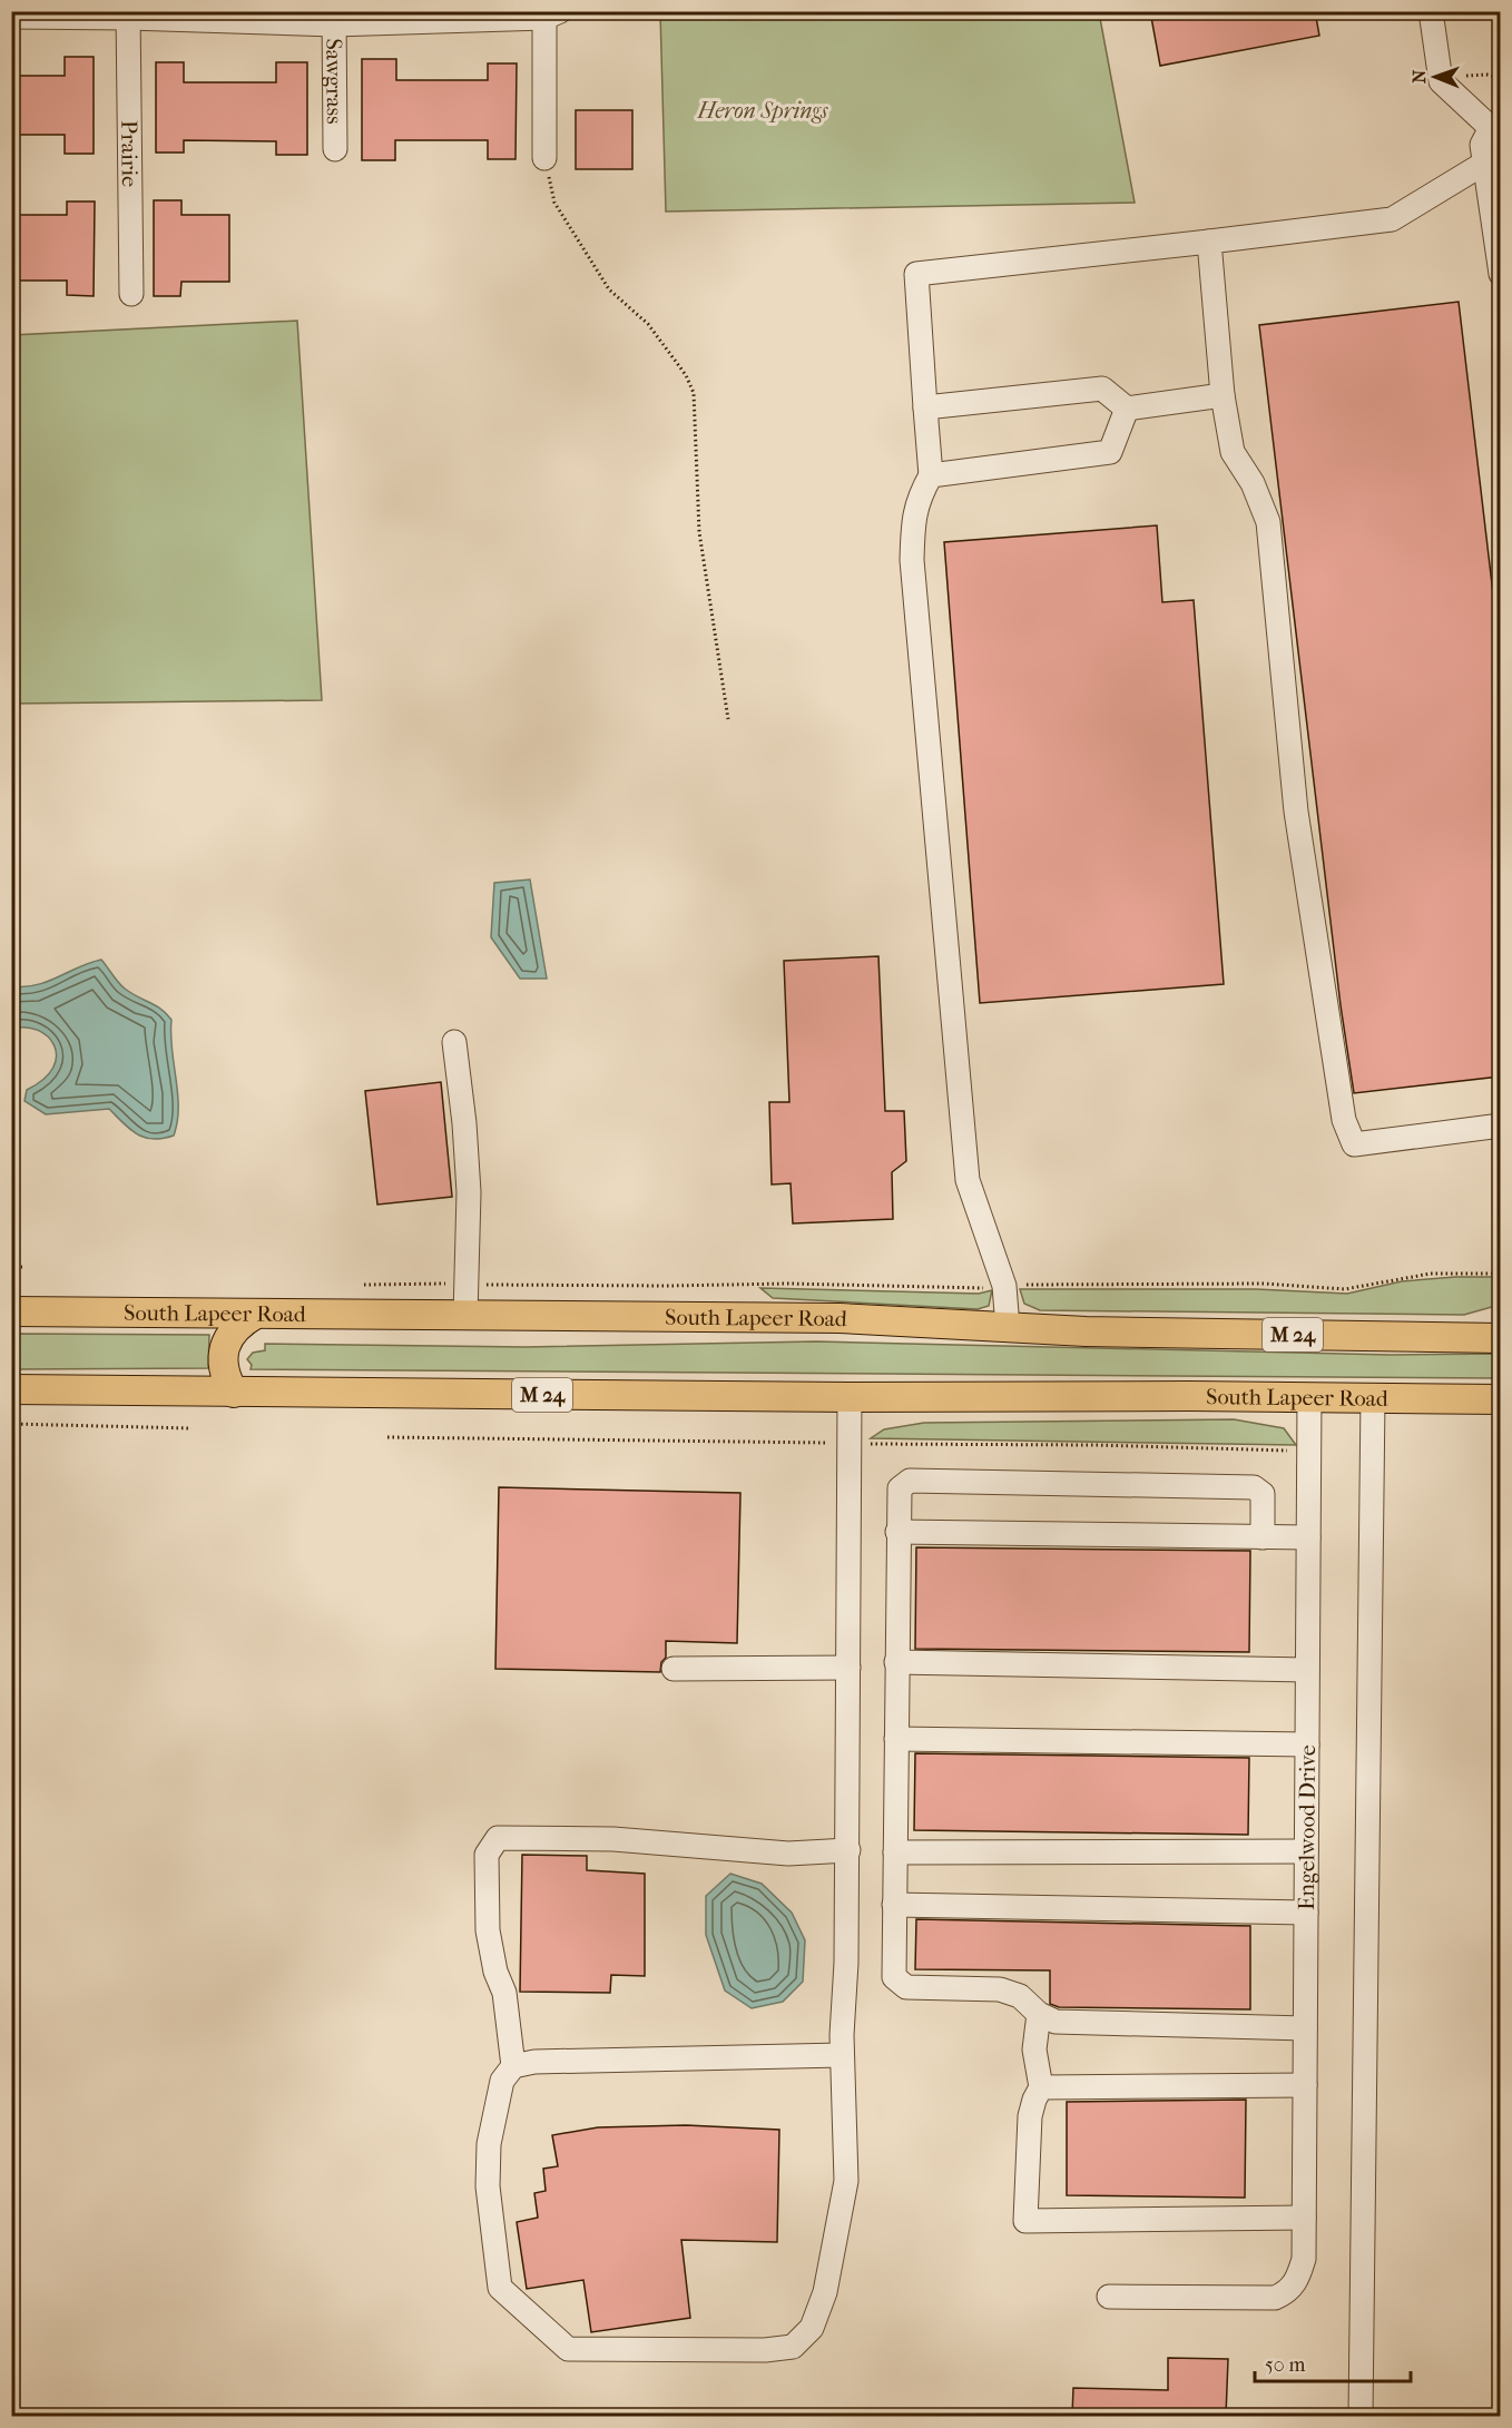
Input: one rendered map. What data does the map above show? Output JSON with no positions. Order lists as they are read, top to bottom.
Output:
{
  "streets": {
    "main road": ["South Lapeer Road", "M 24"],
    "street": ["Sawgrass", "Prairie", "Engelwood Drive"]
  },
  "crossings": [
    ["South Lapeer Road", "Engelwood Drive"]
  ],
  "parks": ["Heron Springs"],
  "scale_bar": "50 m",
  "north": "left"
}
